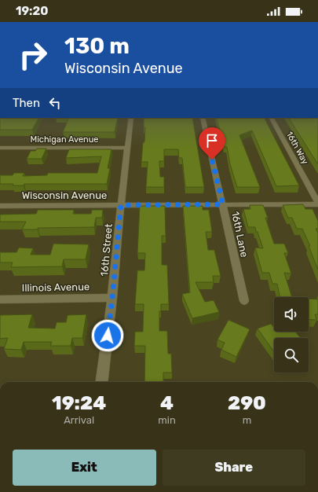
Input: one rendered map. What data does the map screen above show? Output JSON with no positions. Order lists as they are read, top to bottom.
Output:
{
  "streets": {
    "street": [
      "Michigan Avenue",
      "16th Way",
      "Wisconsin Avenue",
      "16th Lane",
      "16th Street",
      "Illinois Avenue"
    ]
  },
  "crossings": [
    ["Michigan Avenue", "16th Street"],
    ["16th Way", "Wisconsin Avenue"],
    ["Wisconsin Avenue", "16th Lane"],
    ["Wisconsin Avenue", "16th Street"],
    ["16th Street", "Illinois Avenue"]
  ],
  "page": {
    "status": "19:20",
    "turn": ["130 m", "Wisconsin Avenue"],
    "then": "Then",
    "eta": [
      "19:24",
      "Arrival",
      "4",
      "min",
      "290",
      "m"
    ],
    "buttons": ["Exit", "Share"]
  }
}
